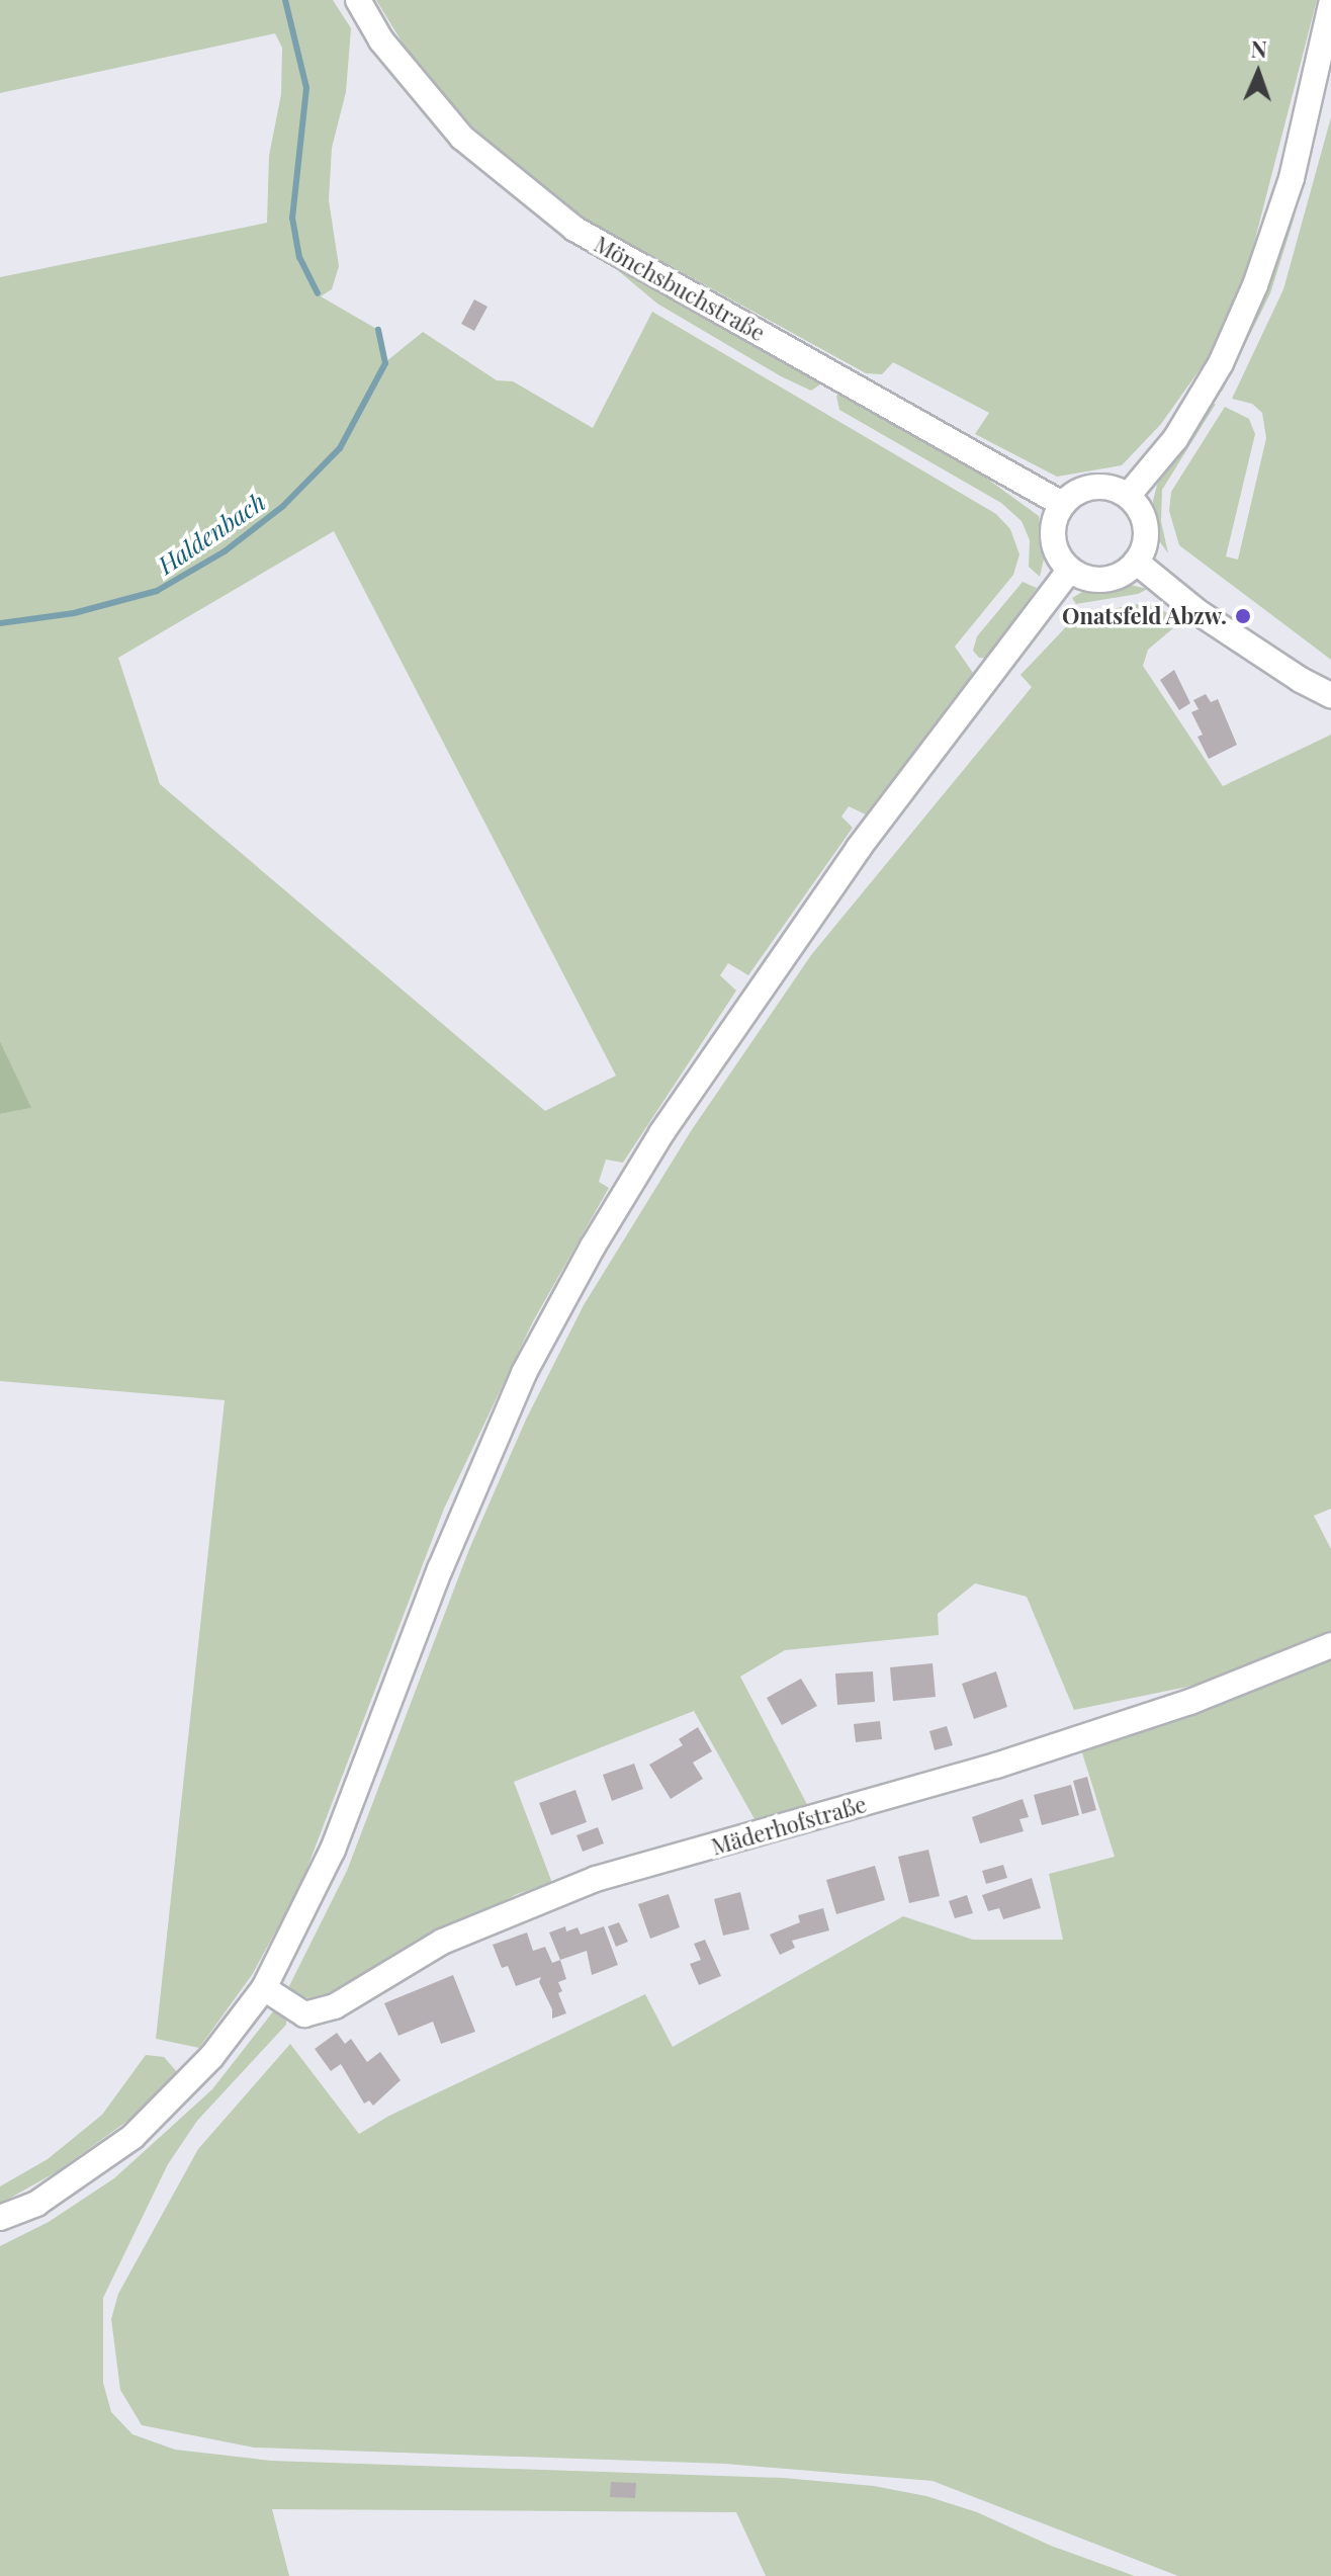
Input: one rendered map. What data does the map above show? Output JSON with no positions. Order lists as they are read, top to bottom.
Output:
{
  "streets": {
    "street": ["Mönchsbuchstraße", "Mäderhofstraße"]
  },
  "water": ["Haldenbach"],
  "places": ["Onatsfeld Abzw."],
  "north": "top"
}
